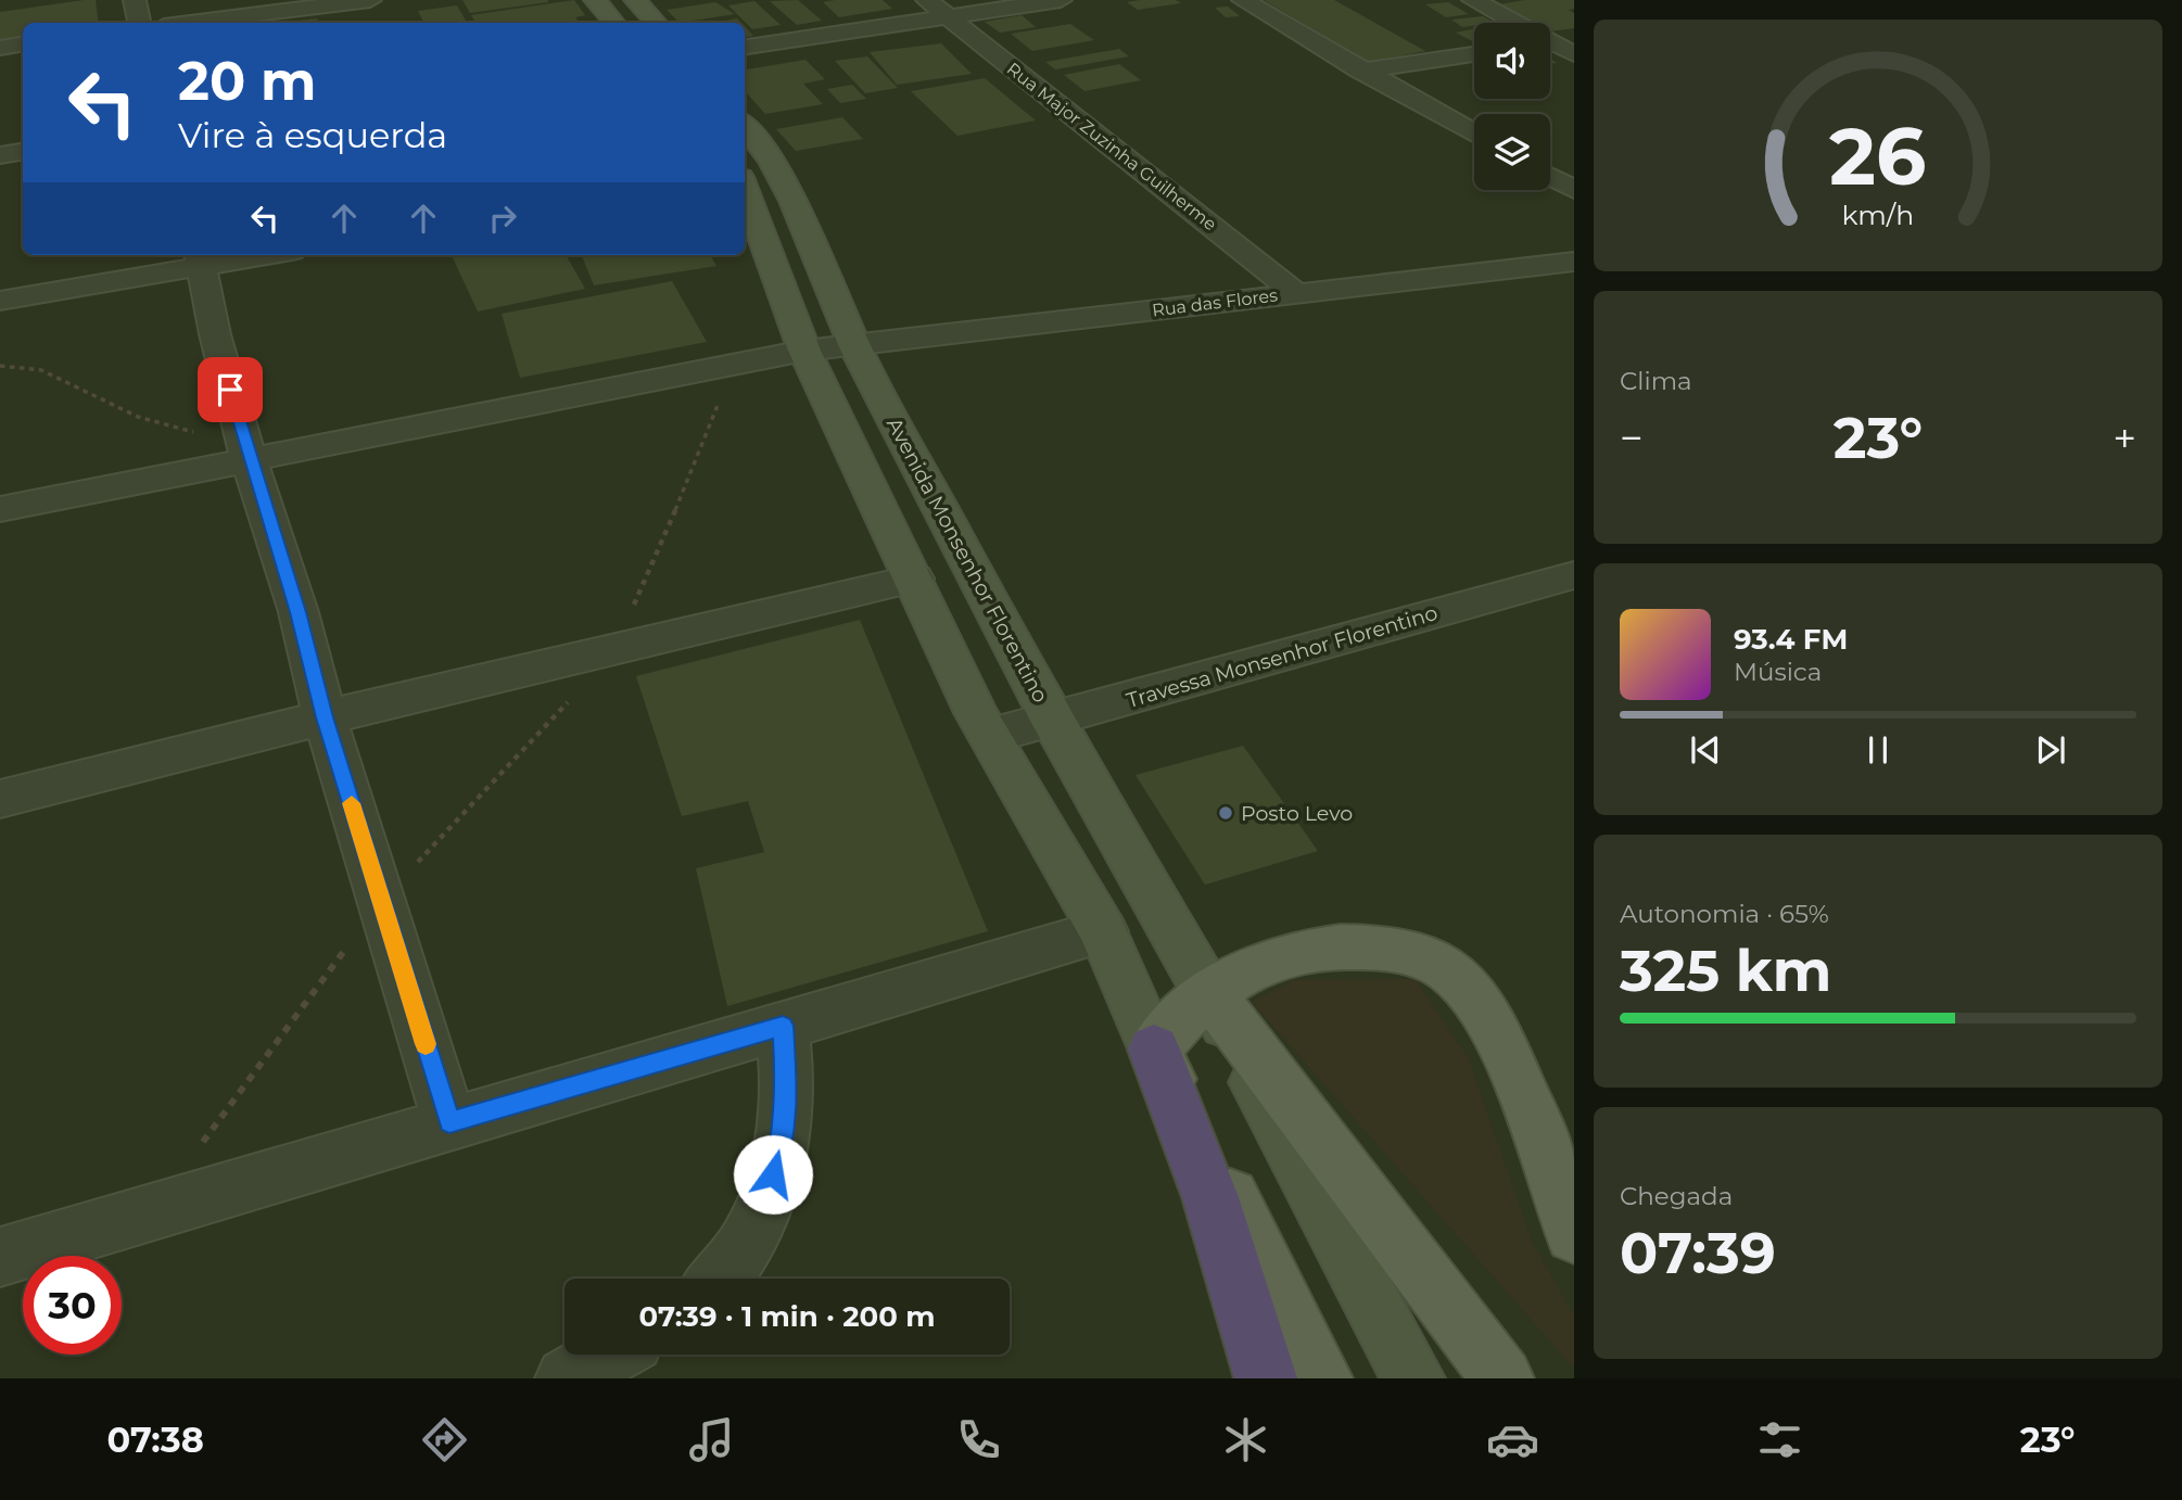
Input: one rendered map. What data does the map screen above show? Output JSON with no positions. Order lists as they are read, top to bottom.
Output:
{
  "streets": {
    "main road": ["Avenida Monsenhor Florentino"],
    "street": ["Rua Major Zuzinha Guilherme", "Rua das Flores", "Travessa Monsenhor Florentino"]
  },
  "crossings": [
    ["Rua Major Zuzinha Guilherme", "Rua das Flores"],
    ["Rua das Flores", "Avenida Monsenhor Florentino"],
    ["Avenida Monsenhor Florentino", "Travessa Monsenhor Florentino"]
  ],
  "places": ["Posto Levo"],
  "page": {
    "turn": ["20 m", "Vire à esquerda"],
    "tile": [
      "Clima",
      ["Autonomia · 65%", "325 km"],
      ["Chegada", "07:39"]
    ],
    "heat": ["−", "23°", "+"],
    "song": ["93.4 FM", "Música"],
    "limit": "30",
    "trip": "07:39 · 1 min · 200 m",
    "tabs": ["07:38", "23°"],
    "gauge": ["26", "km/h"]
  }
}
